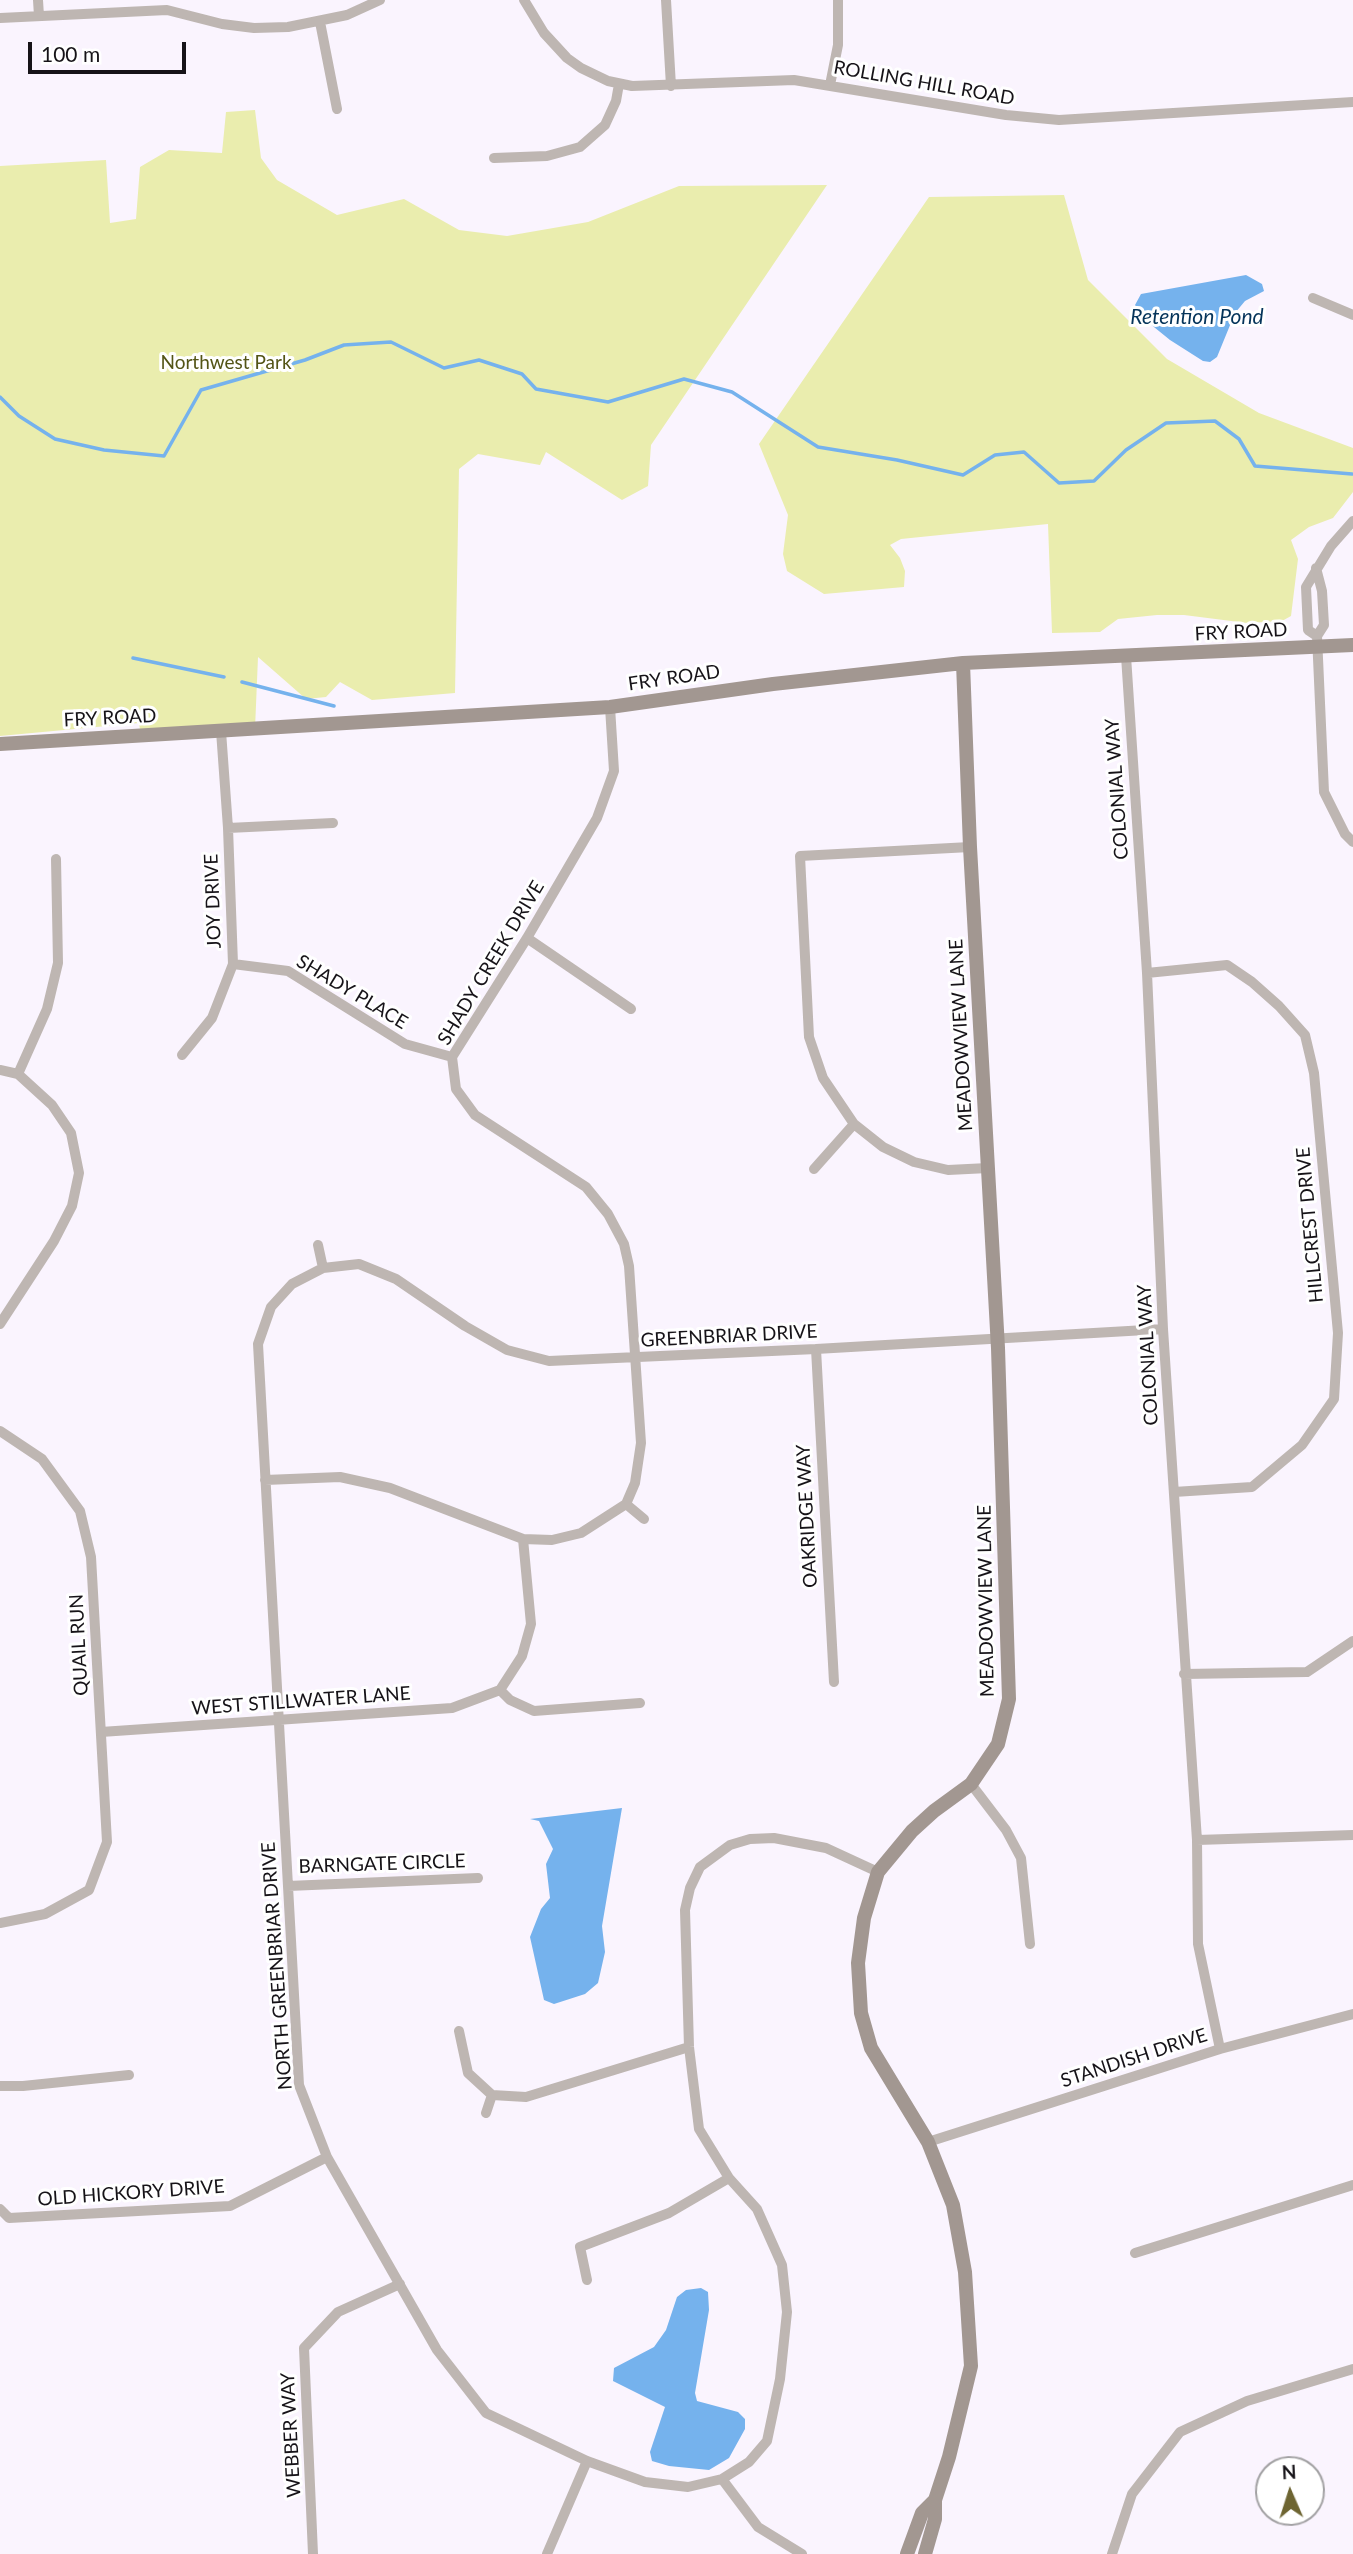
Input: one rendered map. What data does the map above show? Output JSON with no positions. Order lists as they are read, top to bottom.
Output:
{
  "streets": {
    "street": [
      "ROLLING HILL ROAD",
      "FRY ROAD",
      "COLONIAL WAY",
      "JOY DRIVE",
      "SHADY CREEK DRIVE",
      "SHADY PLACE",
      "MEADOWVIEW LANE",
      "HILLCREST DRIVE",
      "GREENBRIAR DRIVE",
      "OAKRIDGE WAY",
      "QUAIL RUN",
      "WEST STILLWATER LANE",
      "BARNGATE CIRCLE",
      "NORTH GREENBRIAR DRIVE",
      "STANDISH DRIVE",
      "OLD HICKORY DRIVE",
      "WEBBER WAY"
    ]
  },
  "crossings": [
    ["FRY ROAD", "COLONIAL WAY"],
    ["FRY ROAD", "JOY DRIVE"],
    ["FRY ROAD", "SHADY CREEK DRIVE"],
    ["FRY ROAD", "MEADOWVIEW LANE"],
    ["COLONIAL WAY", "HILLCREST DRIVE"],
    ["COLONIAL WAY", "GREENBRIAR DRIVE"],
    ["COLONIAL WAY", "STANDISH DRIVE"],
    ["JOY DRIVE", "SHADY PLACE"],
    ["SHADY CREEK DRIVE", "SHADY PLACE"],
    ["SHADY CREEK DRIVE", "GREENBRIAR DRIVE"],
    ["MEADOWVIEW LANE", "GREENBRIAR DRIVE"],
    ["MEADOWVIEW LANE", "STANDISH DRIVE"],
    ["GREENBRIAR DRIVE", "OAKRIDGE WAY"],
    ["GREENBRIAR DRIVE", "NORTH GREENBRIAR DRIVE"],
    ["QUAIL RUN", "WEST STILLWATER LANE"],
    ["WEST STILLWATER LANE", "NORTH GREENBRIAR DRIVE"],
    ["BARNGATE CIRCLE", "NORTH GREENBRIAR DRIVE"],
    ["NORTH GREENBRIAR DRIVE", "OLD HICKORY DRIVE"],
    ["NORTH GREENBRIAR DRIVE", "WEBBER WAY"]
  ],
  "water": ["Retention Pond"],
  "parks": ["Northwest Park"],
  "scale_bar": "100 m",
  "north": "top"
}
